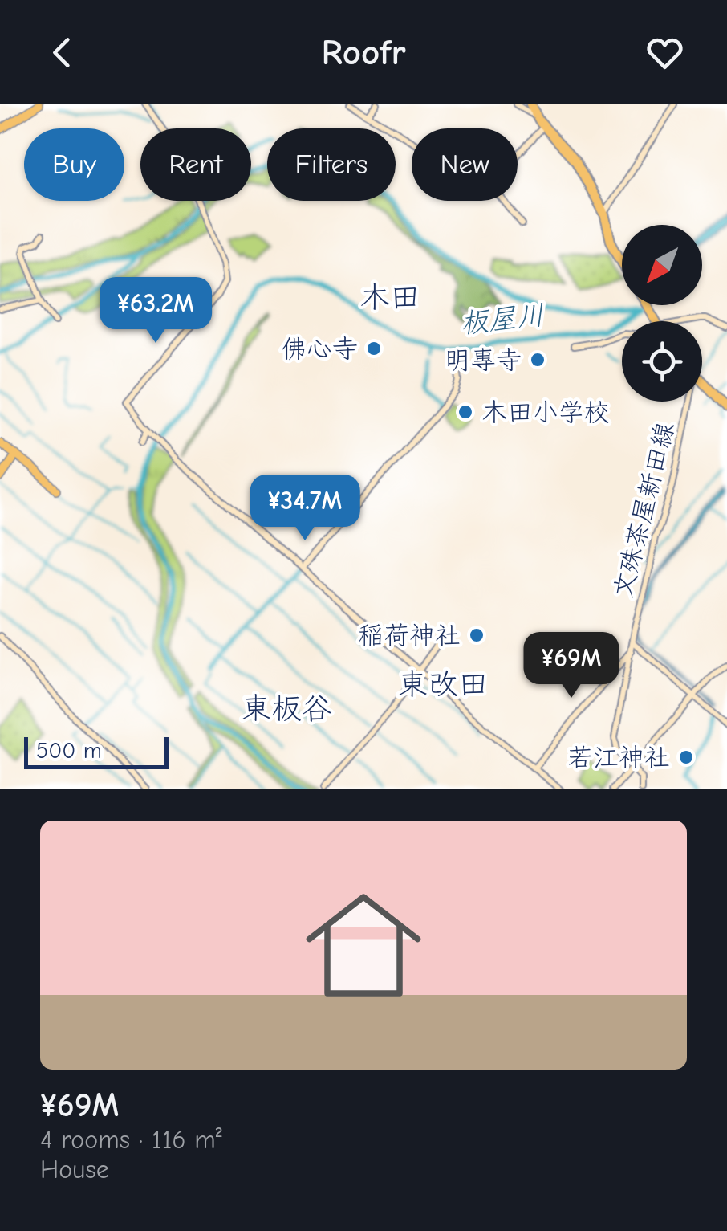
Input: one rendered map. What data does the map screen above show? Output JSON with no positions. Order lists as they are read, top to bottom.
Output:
{
  "streets": {
    "street": ["文殊茶屋新田線"]
  },
  "districts": ["木田", "東改田", "東板谷"],
  "water": ["板屋川"],
  "places": [
    "佛心寺",
    "明專寺",
    "木田小学校",
    "稲荷神社",
    "若江神社"
  ],
  "scale_bar": "500 m",
  "north": "bottom left",
  "page": {
    "header": "Roofr",
    "chip": [
      "Buy",
      "Rent",
      "Filters",
      "New"
    ],
    "price": ["¥63.2M", "¥34.7M", "¥69M"],
    "scale": "500 m",
    "list": [
      {
        "name": "¥69M",
        "note": "4 rooms · 116 m² · House"
      }
    ]
  }
}
